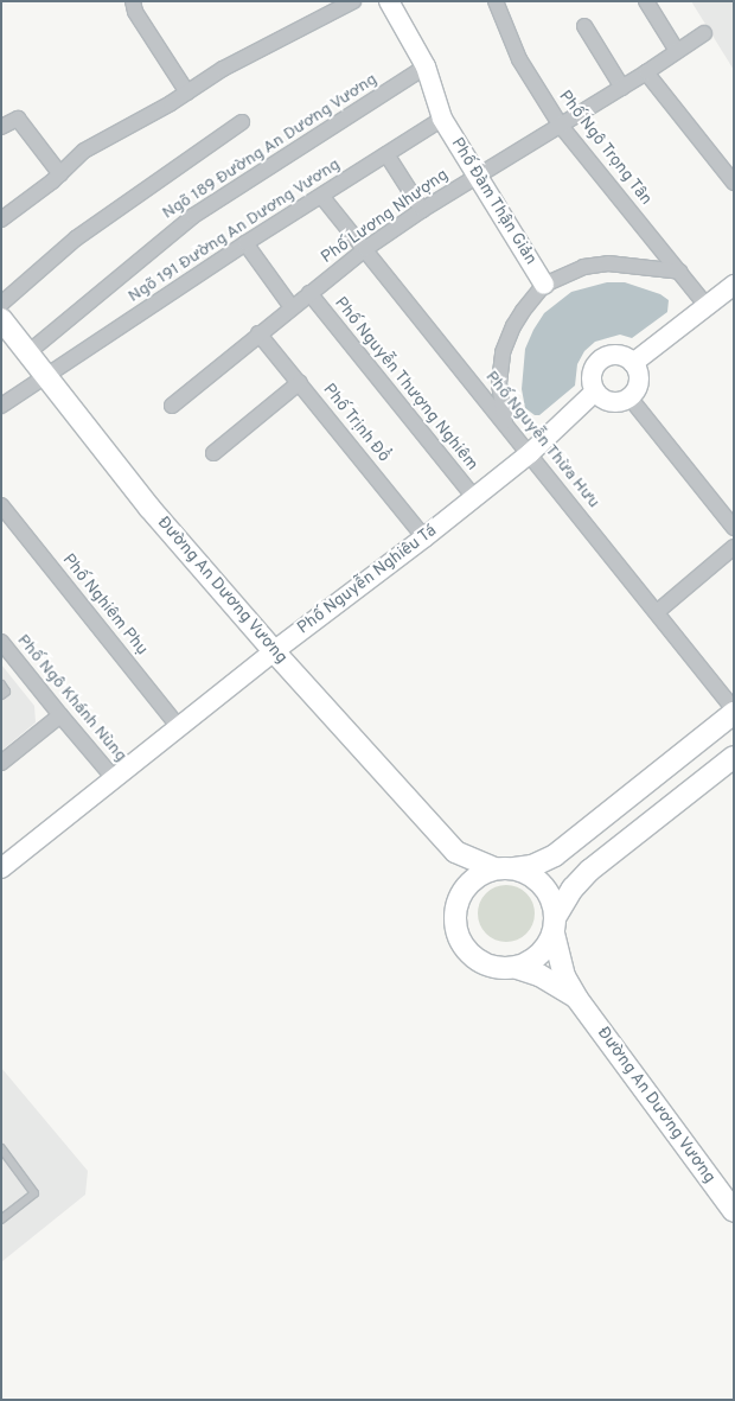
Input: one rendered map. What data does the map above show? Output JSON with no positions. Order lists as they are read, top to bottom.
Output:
{
  "streets": {
    "main road": ["Đường An Dương Vương"],
    "street": [
      "Ngõ 189 Đường An Dương Vương",
      "Phố Ngô Trọng Tân",
      "Phố Đàm Thận Giản",
      "Phố Lương Nhượng",
      "Ngõ 191 Đường An Dương Vương",
      "Phố Nguyễn Thượng Nghiêm",
      "Phố Trịnh Đổ",
      "Phố Nguyễn Thừa Hưu",
      "Phố Nguyễn Nghiêu Tá",
      "Phố Nghiêm Phụ",
      "Phố Ngô Khánh Nùng"
    ]
  },
  "crossings": [
    ["Ngõ 189 Đường An Dương Vương", "Phố Đàm Thận Giản"],
    ["Ngõ 189 Đường An Dương Vương", "Đường An Dương Vương"],
    ["Phố Ngô Trọng Tân", "Phố Lương Nhượng"],
    ["Phố Đàm Thận Giản", "Phố Lương Nhượng"],
    ["Phố Đàm Thận Giản", "Ngõ 191 Đường An Dương Vương"],
    ["Phố Lương Nhượng", "Phố Nguyễn Thượng Nghiêm"],
    ["Phố Lương Nhượng", "Phố Trịnh Đổ"],
    ["Phố Lương Nhượng", "Phố Nguyễn Thừa Hưu"],
    ["Ngõ 191 Đường An Dương Vương", "Phố Nguyễn Thừa Hưu"],
    ["Ngõ 191 Đường An Dương Vương", "Đường An Dương Vương"],
    ["Phố Nguyễn Thượng Nghiêm", "Phố Nguyễn Nghiêu Tá"],
    ["Phố Trịnh Đổ", "Phố Nguyễn Nghiêu Tá"],
    ["Phố Nguyễn Thừa Hưu", "Phố Nguyễn Nghiêu Tá"],
    ["Phố Nguyễn Nghiêu Tá", "Đường An Dương Vương"],
    ["Phố Nguyễn Nghiêu Tá", "Phố Nghiêm Phụ"],
    ["Phố Nguyễn Nghiêu Tá", "Phố Ngô Khánh Nùng"]
  ]
}
